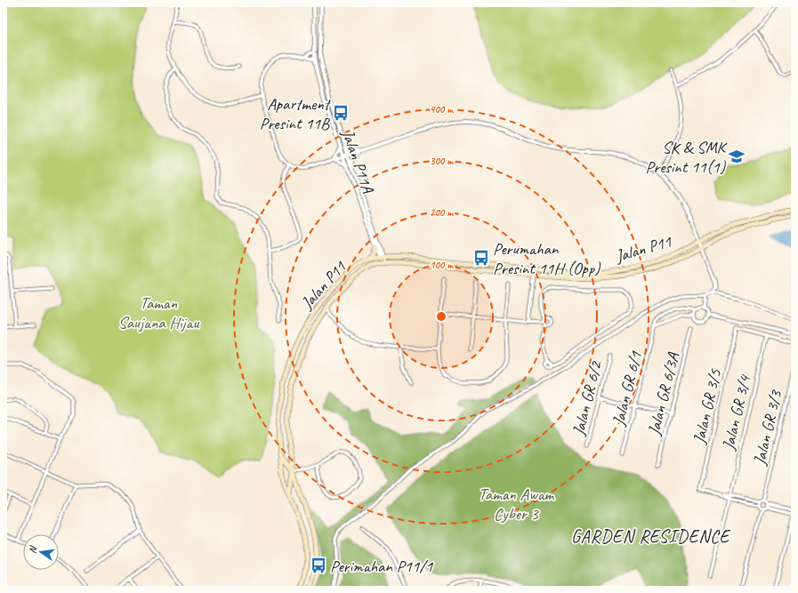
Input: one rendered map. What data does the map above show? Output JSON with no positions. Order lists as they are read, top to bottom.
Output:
{
  "streets": {
    "main road": ["Jalan P11"],
    "street": [
      "Jalan P11A",
      "Jalan GR 6/1",
      "Jalan GR 6/3A",
      "Jalan GR 6/2",
      "Jalan GR 3/5",
      "Jalan GR 3/4",
      "Jalan GR 3/3"
    ]
  },
  "crossings": [
    ["Jalan P11A", "Jalan P11"],
    ["Jalan GR 3/5", "Jalan GR 3/4"]
  ],
  "districts": ["GARDEN RESIDENCE"],
  "parks": ["Taman Saujana Hijau", "Taman Awam Cyber 3"],
  "places": {
    "bus stop": ["Apartment Presint 11B", "Perumahan Presint 11H (Opp)", "Perimahan P11/1"],
    "school or university": ["SK & SMK Presint 11(1)"]
  },
  "north": "left",
  "rings": [
    "400 m",
    "300 m",
    "200 m",
    "100 m"
  ]
}
